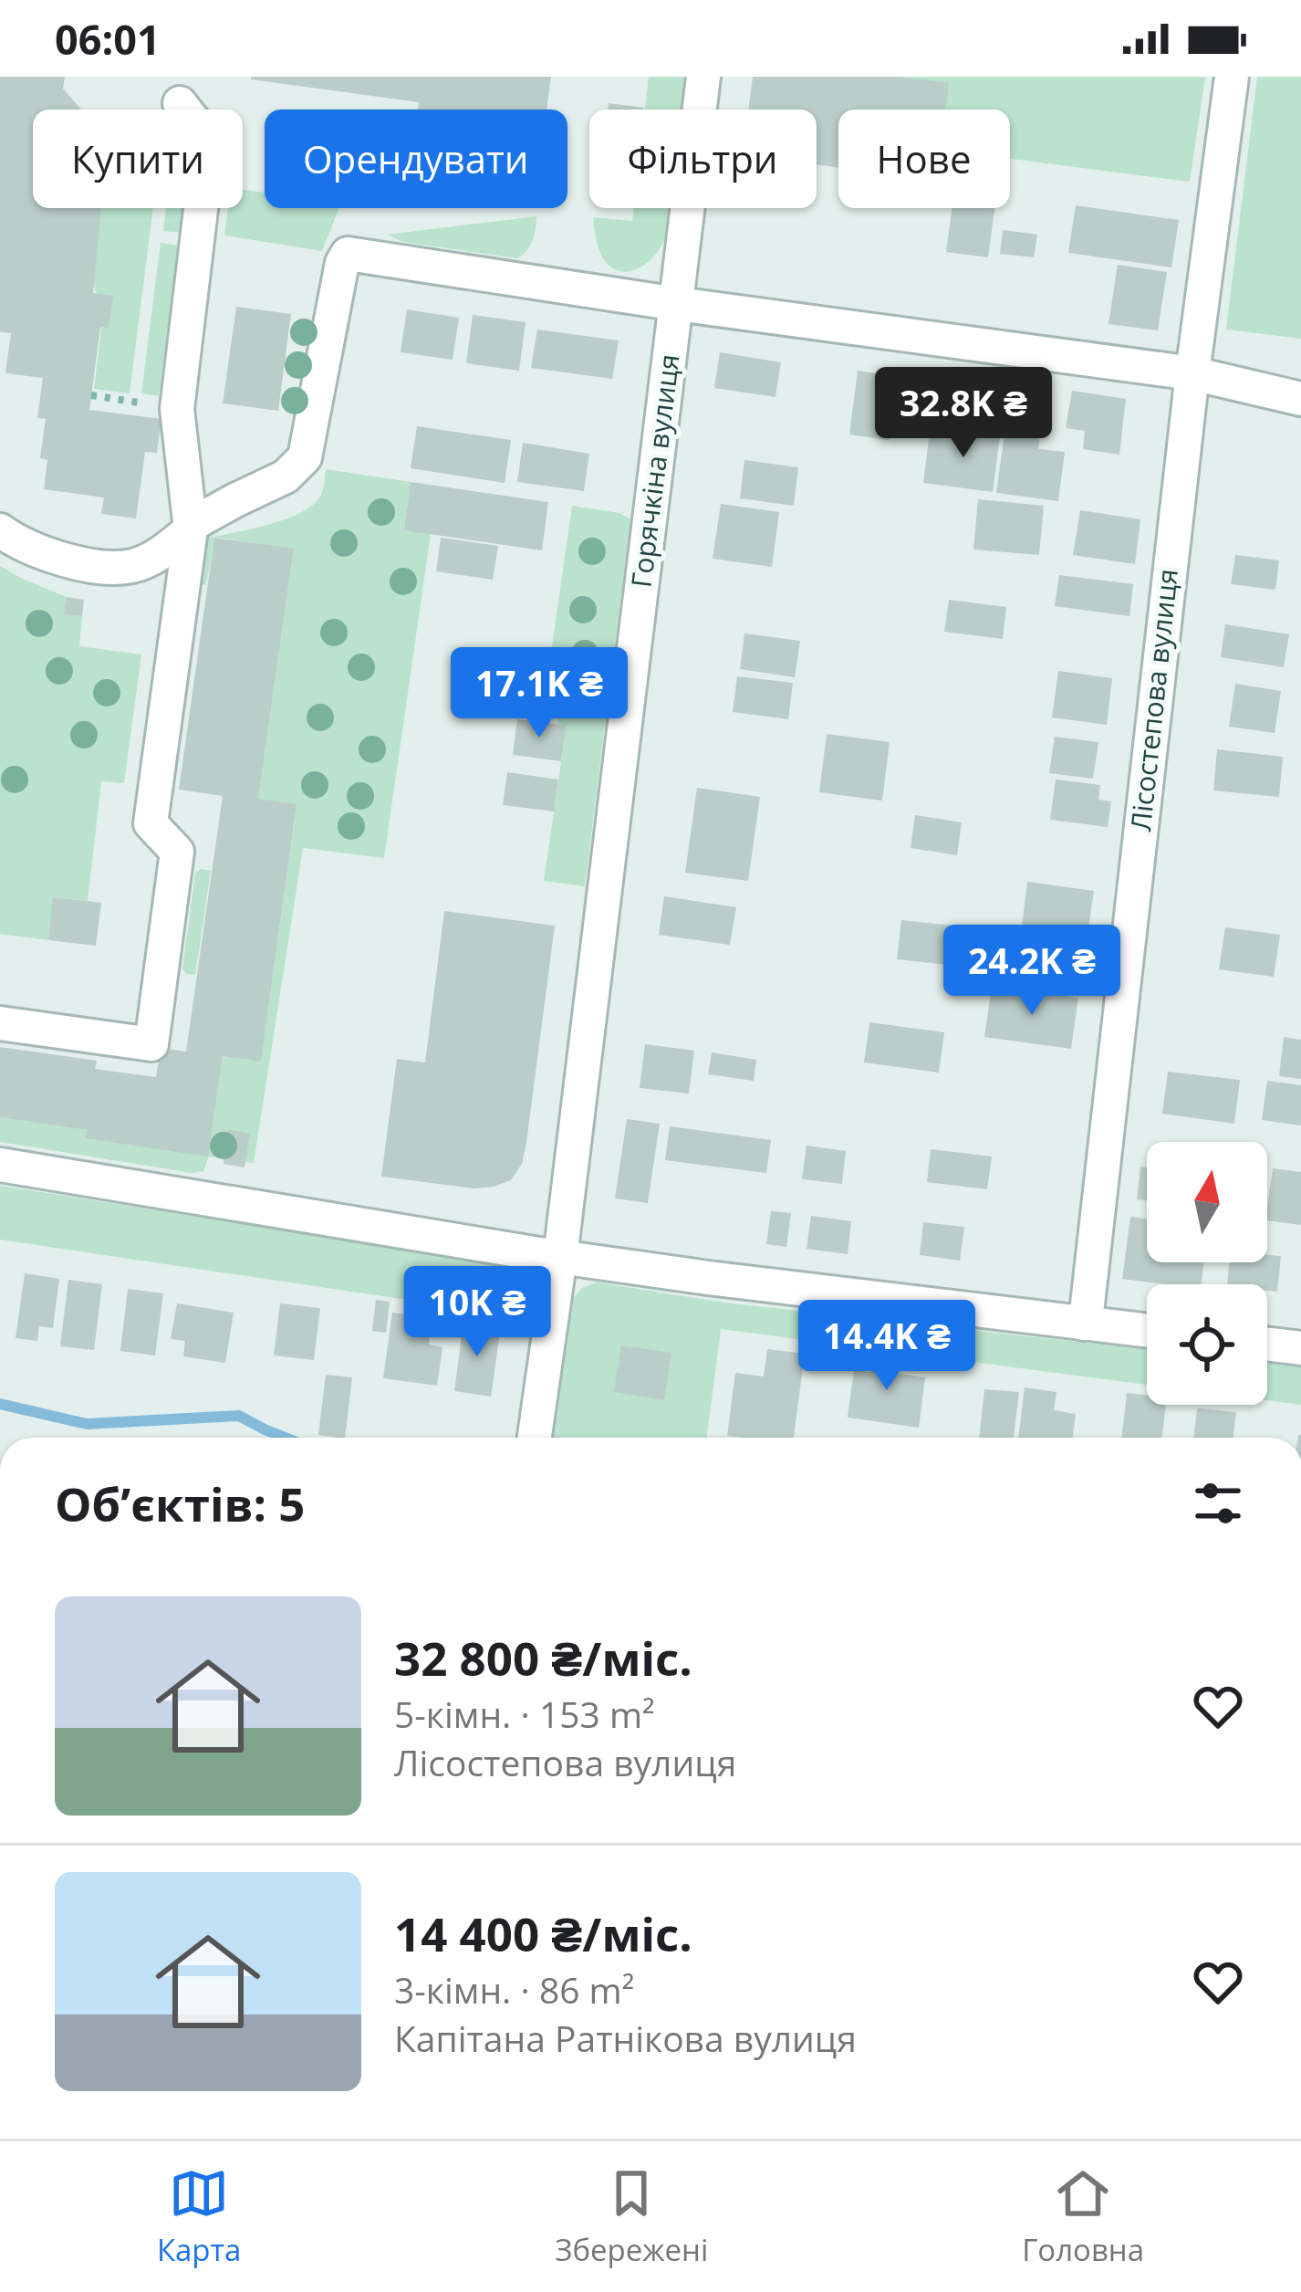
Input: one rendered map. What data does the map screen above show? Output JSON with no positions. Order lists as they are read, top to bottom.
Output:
{
  "streets": {
    "street": ["Горячкіна вулиця", "Лісостепова вулиця"]
  },
  "north": "top",
  "page": {
    "status": "06:01",
    "chip": [
      "Купити",
      "Орендувати",
      "Фільтри",
      "Нове"
    ],
    "price": [
      "32.8K ₴",
      "17.1K ₴",
      "24.2K ₴",
      "10K ₴",
      "14.4K ₴"
    ],
    "heading": "Об’єктів: 5",
    "list": [
      {
        "name": "32 800 ₴/міс.",
        "note": "5-кімн. · 153 m² · Лісостепова вулиця"
      },
      {
        "name": "14 400 ₴/міс.",
        "note": "3-кімн. · 86 m² · Капітана Ратнікова вулиця"
      }
    ],
    "tabs": ["Карта", "Збережені", "Головна"]
  }
}
